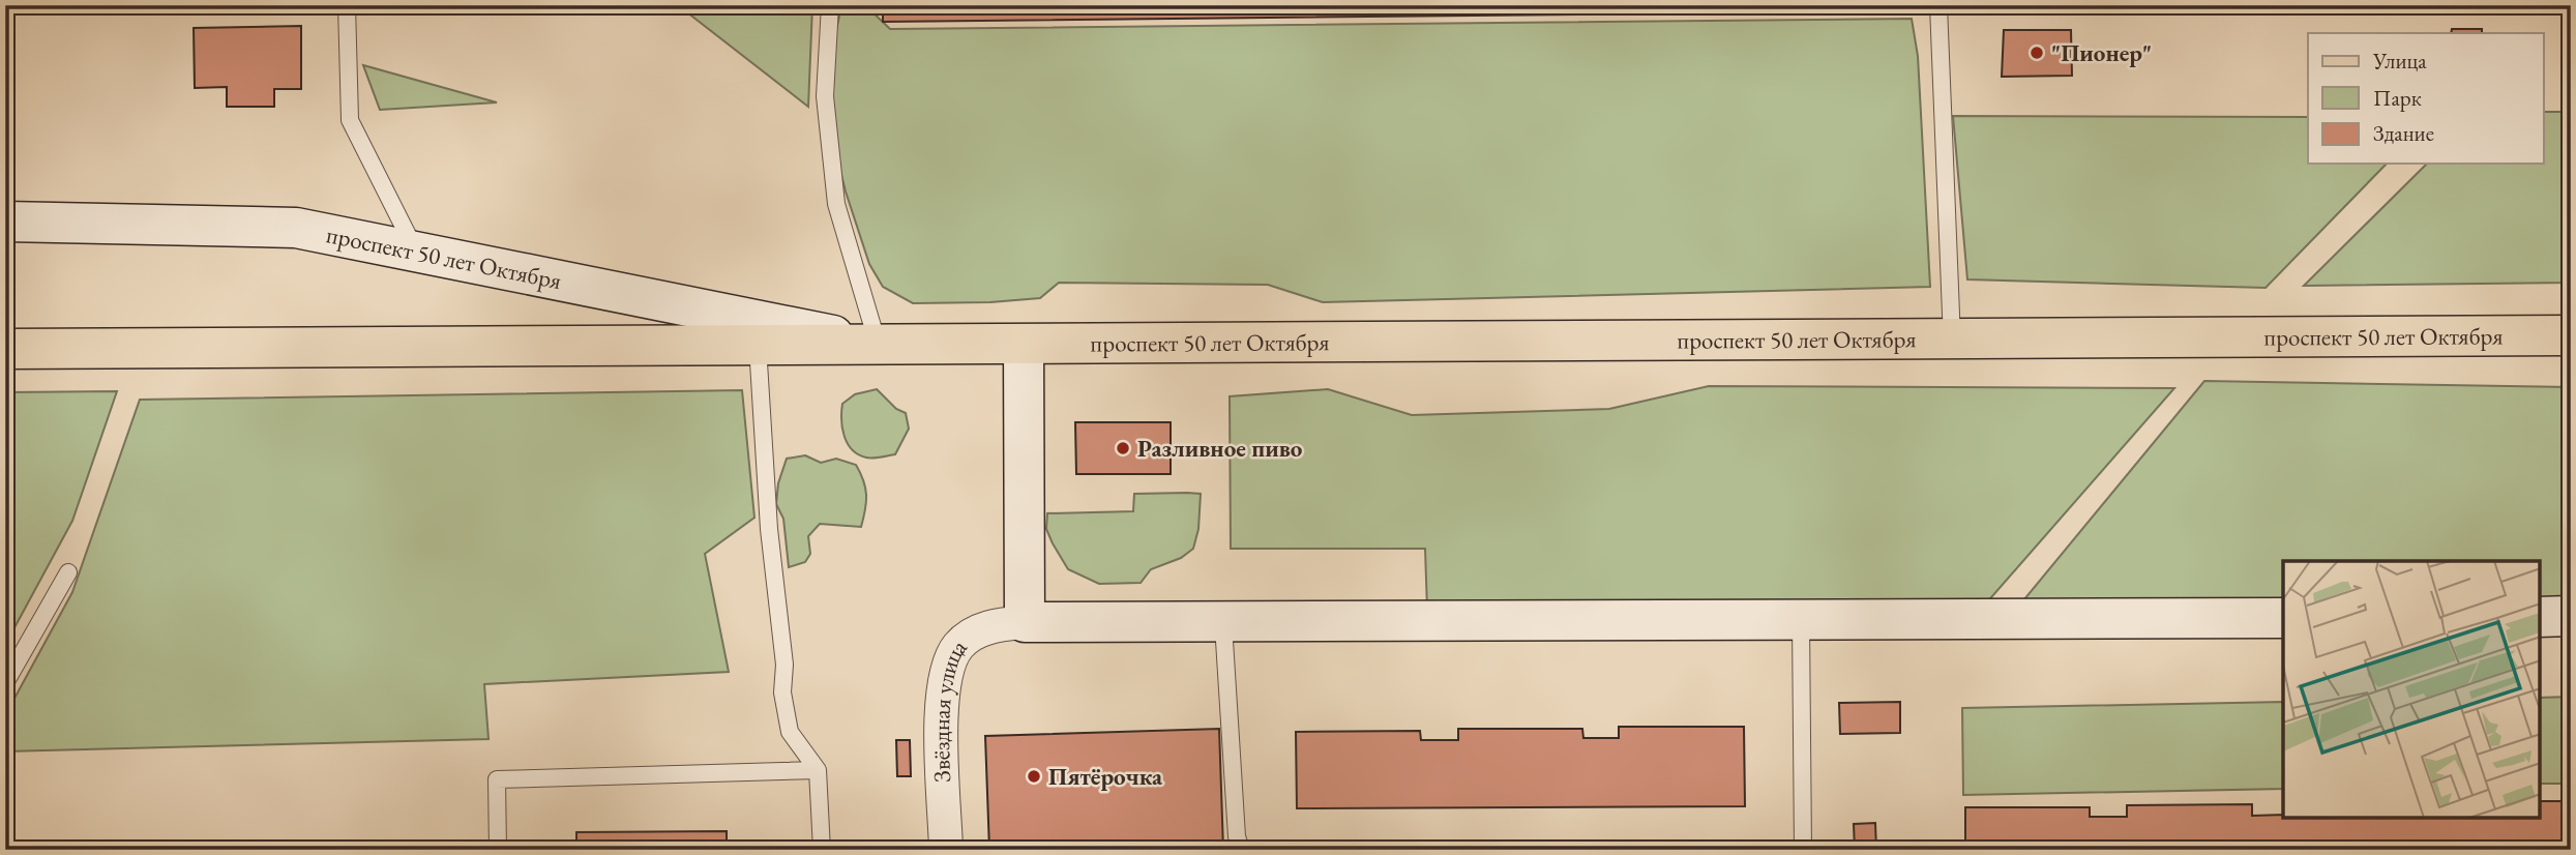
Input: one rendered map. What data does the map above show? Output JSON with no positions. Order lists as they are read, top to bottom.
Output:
{
  "streets": {
    "main road": ["проспект 50 лет Октября"],
    "street": ["Звёздная улица"]
  },
  "places": ["\"Пионер\"", "Разливное пиво", "Пятёрочка"],
  "legend": ["Улица", "Парк", "Здание"]
}
